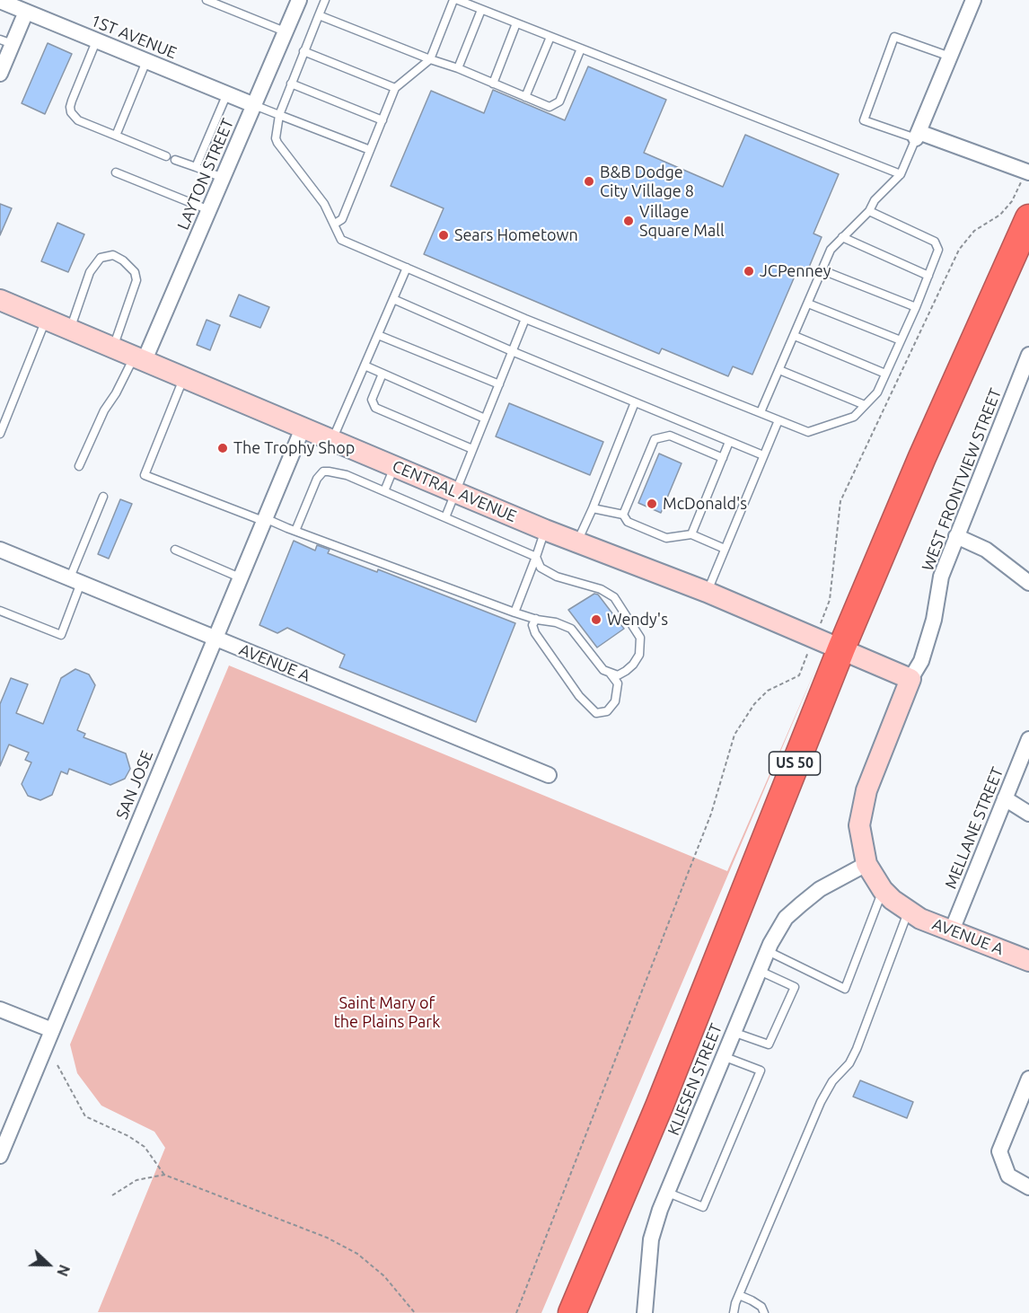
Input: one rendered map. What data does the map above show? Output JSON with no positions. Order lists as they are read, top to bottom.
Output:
{
  "streets": {
    "highway": ["US 50"],
    "street": [
      "1ST AVENUE",
      "LAYTON STREET",
      "WEST FRONTVIEW STREET",
      "CENTRAL AVENUE",
      "AVENUE A",
      "SAN JOSE",
      "MELLANE STREET",
      "KLIESEN STREET"
    ]
  },
  "crossings": [
    ["1ST AVENUE", "LAYTON STREET"],
    ["LAYTON STREET", "CENTRAL AVENUE"],
    ["WEST FRONTVIEW STREET", "CENTRAL AVENUE"],
    ["CENTRAL AVENUE", "US 50"],
    ["CENTRAL AVENUE", "SAN JOSE"],
    ["AVENUE A", "SAN JOSE"],
    ["AVENUE A", "MELLANE STREET"],
    ["AVENUE A", "KLIESEN STREET"]
  ],
  "parks": ["Saint Mary of the Plains Park"],
  "places": [
    "B&B Dodge City Village 8",
    "Village Square Mall",
    "Sears Hometown",
    "JCPenney",
    "The Trophy Shop",
    "McDonald's",
    "Wendy's"
  ],
  "north": "right"
}
